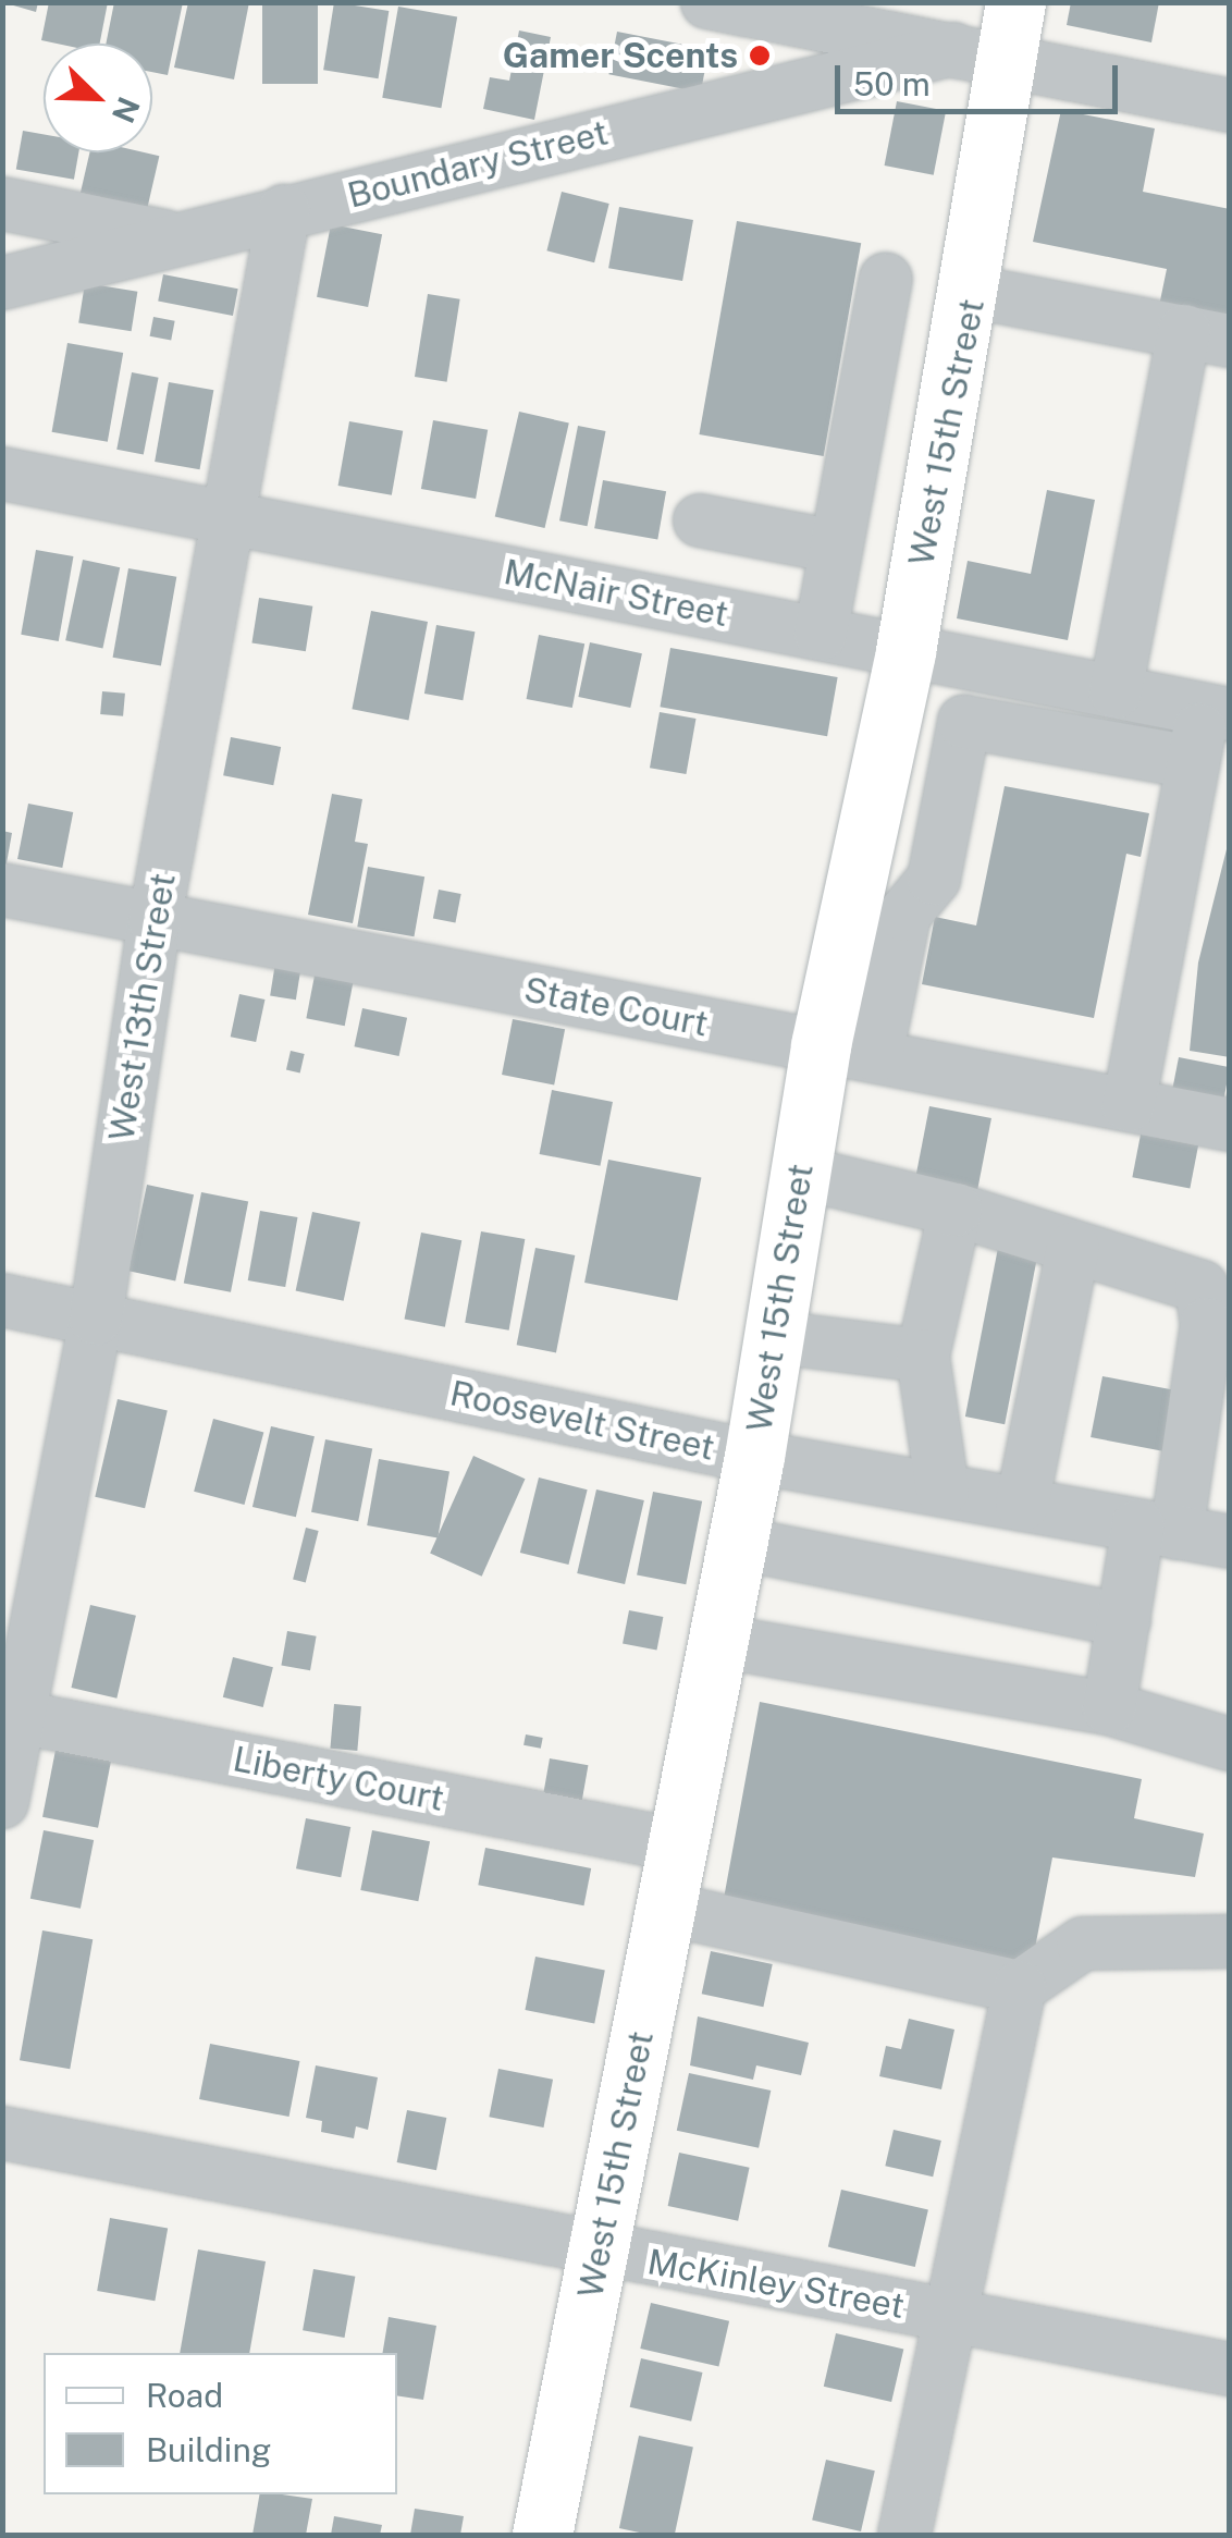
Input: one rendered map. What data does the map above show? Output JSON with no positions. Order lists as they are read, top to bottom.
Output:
{
  "streets": {
    "main road": ["West 15th Street"],
    "street": [
      "Boundary Street",
      "McNair Street",
      "West 13th Street",
      "State Court",
      "Roosevelt Street",
      "Liberty Court",
      "McKinley Street"
    ]
  },
  "crossings": [
    ["Boundary Street", "West 15th Street"],
    ["Boundary Street", "West 13th Street"],
    ["West 15th Street", "McNair Street"],
    ["West 15th Street", "State Court"],
    ["West 15th Street", "Roosevelt Street"],
    ["West 15th Street", "Liberty Court"],
    ["West 15th Street", "McKinley Street"],
    ["McNair Street", "West 13th Street"],
    ["West 13th Street", "State Court"],
    ["West 13th Street", "Roosevelt Street"],
    ["West 13th Street", "Liberty Court"]
  ],
  "places": ["Gamer Scents"],
  "legend": ["Road", "Building"],
  "scale_bar": "50 m",
  "north": "bottom right"
}
